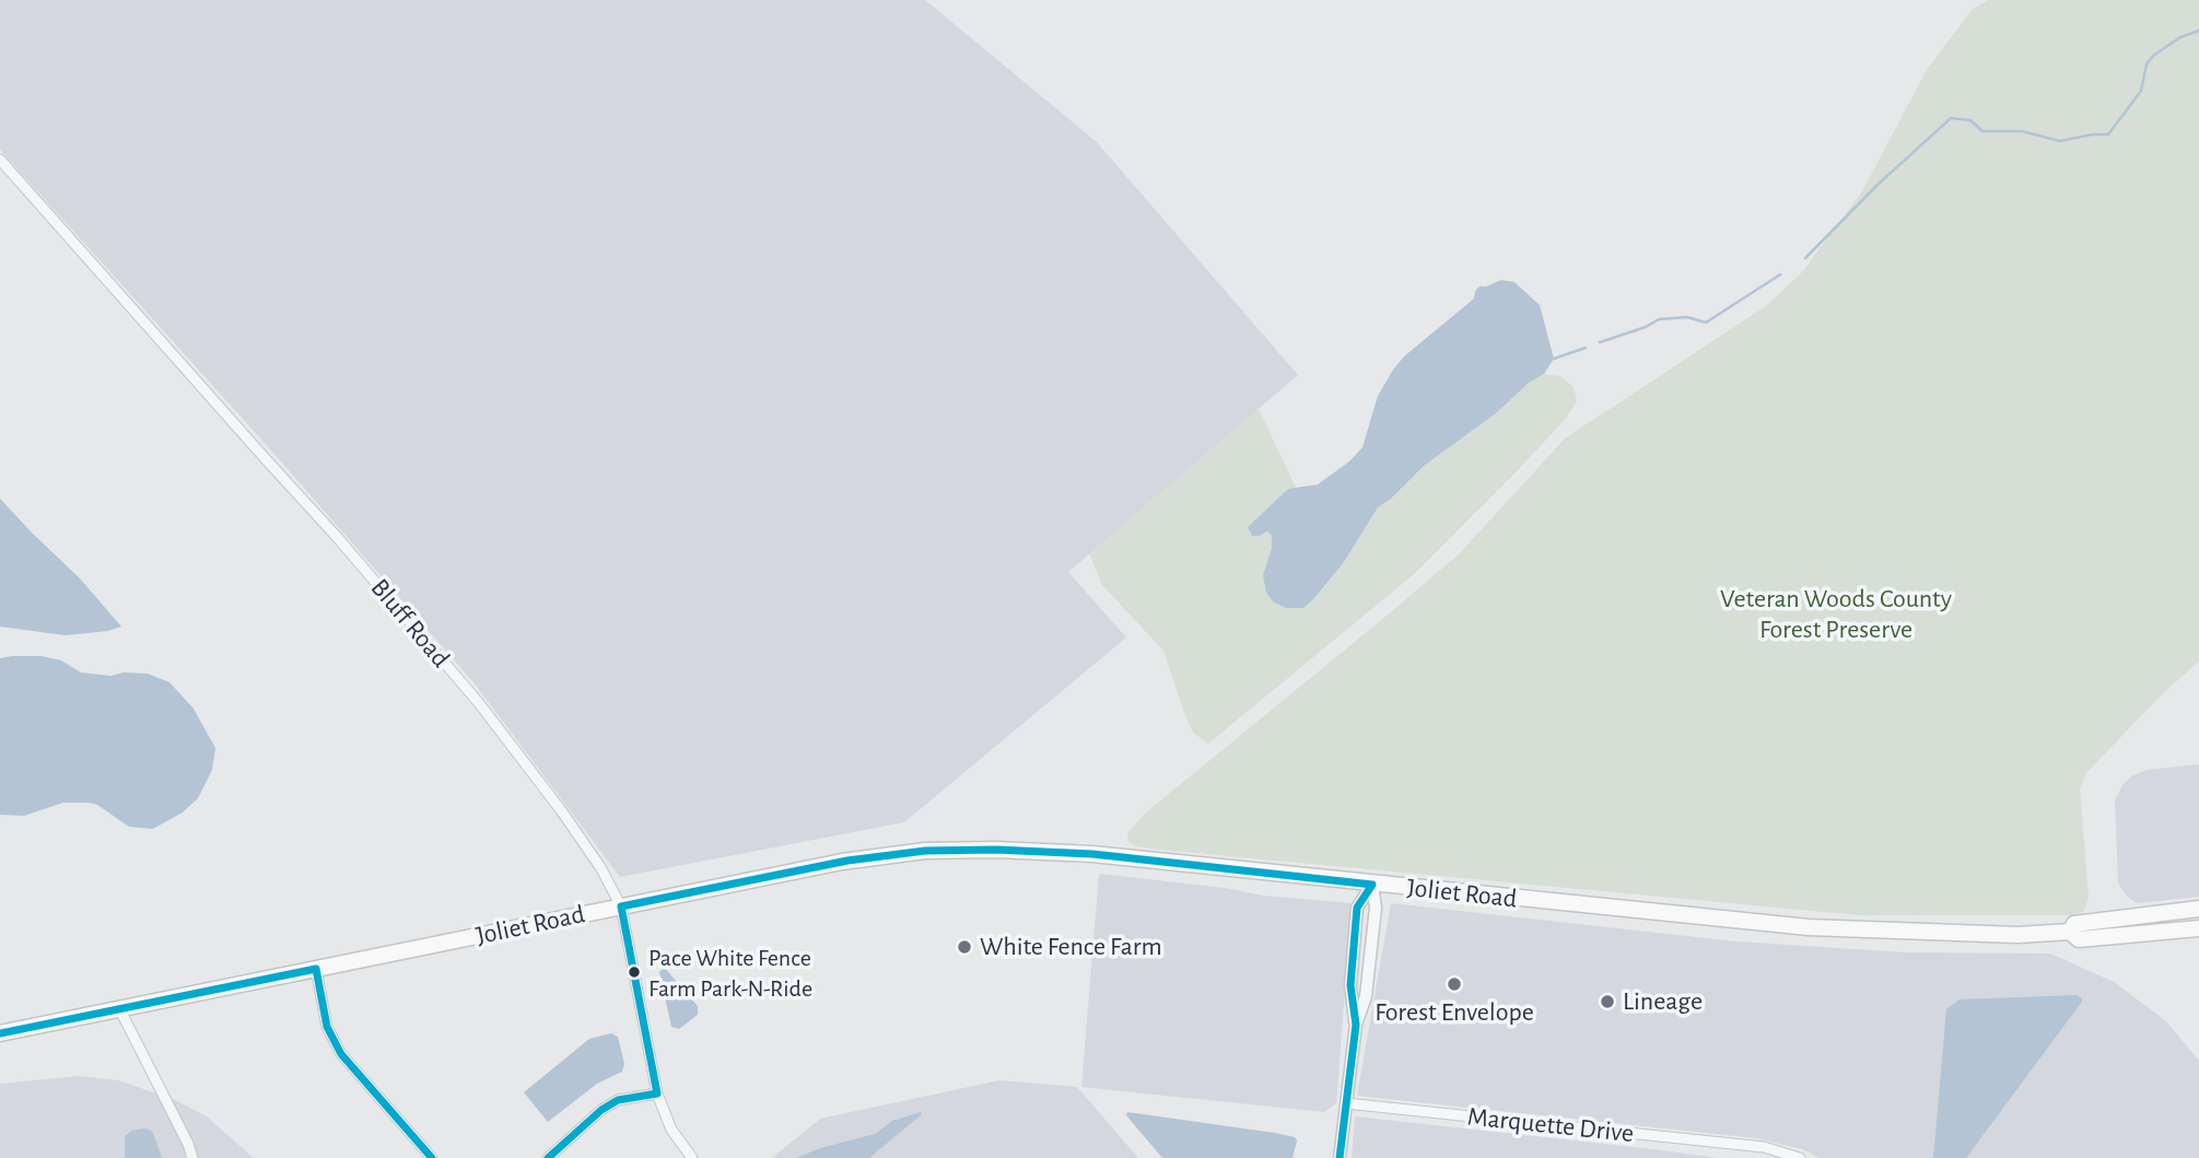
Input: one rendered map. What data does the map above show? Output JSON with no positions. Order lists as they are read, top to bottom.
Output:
{
  "streets": {
    "main road": ["Joliet Road"],
    "street": ["Bluff Road", "Marquette Drive"]
  },
  "crossings": [
    ["Bluff Road", "Joliet Road"]
  ],
  "parks": ["Veteran Woods County Forest Preserve"],
  "places": [
    "White Fence Farm",
    "Pace White Fence Farm Park-N-Ride",
    "Forest Envelope",
    "Lineage"
  ]
}
